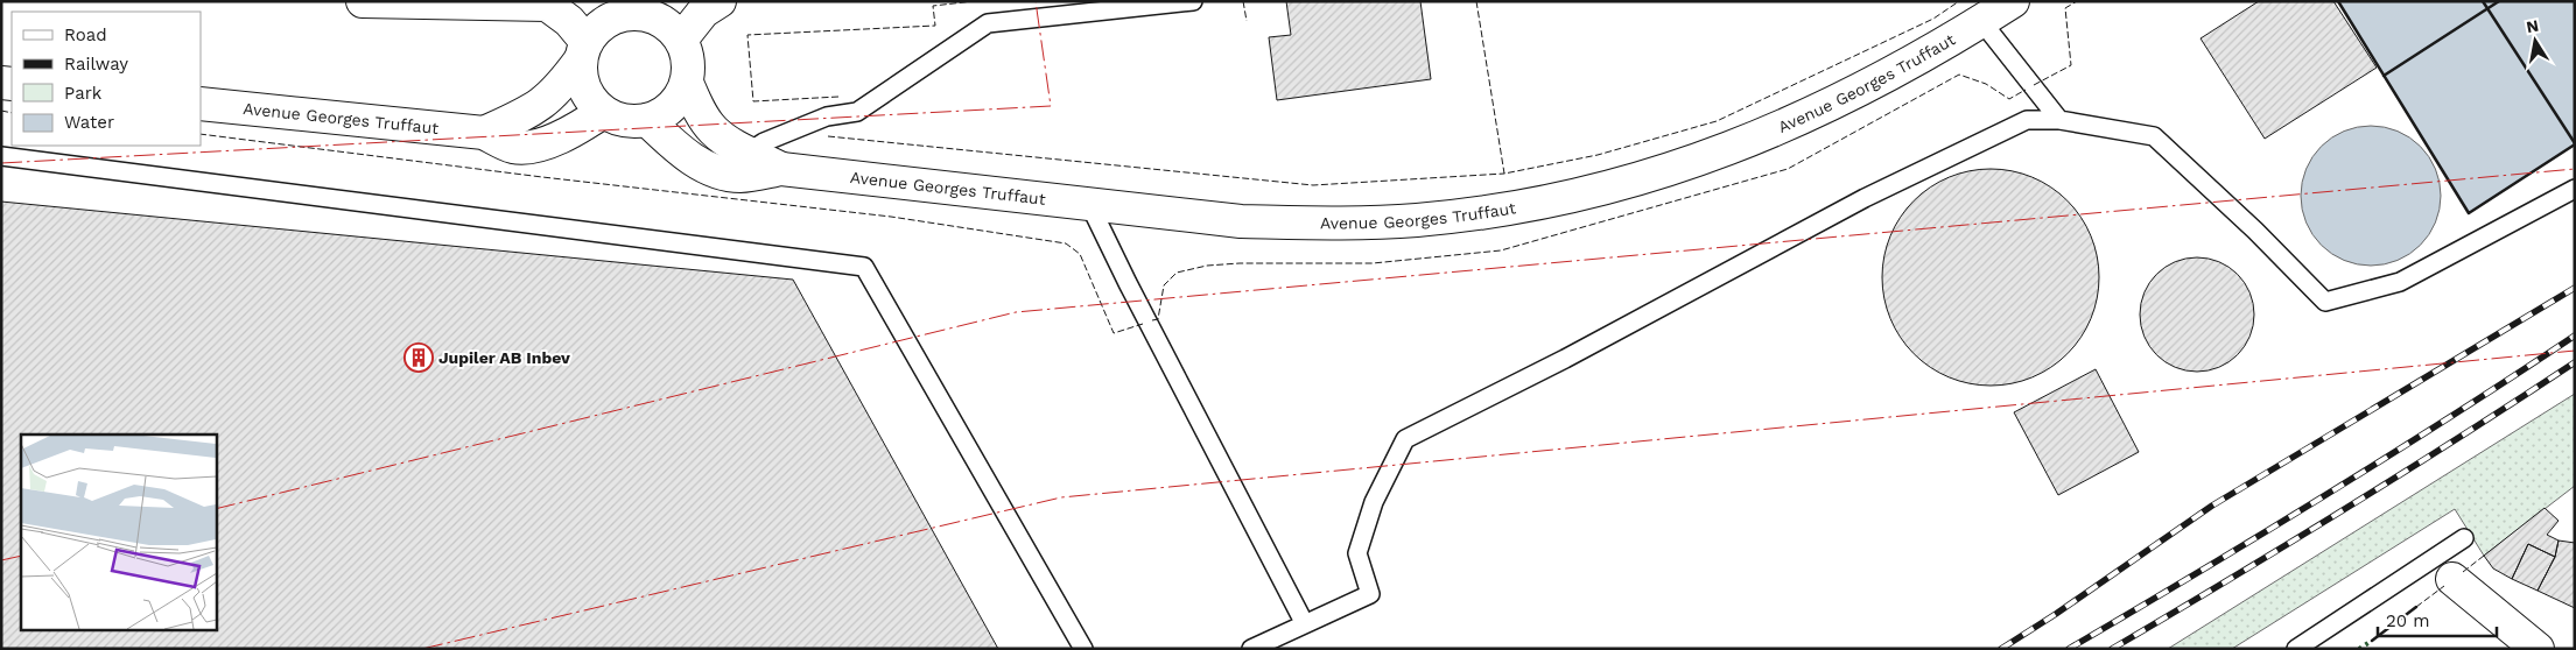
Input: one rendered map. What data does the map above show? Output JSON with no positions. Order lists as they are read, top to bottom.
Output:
{
  "streets": {
    "main road": ["Avenue Georges Truffaut"]
  },
  "places": {
    "building": ["Jupiler AB Inbev"]
  },
  "legend": [
    "Road",
    "Railway",
    "Park",
    "Water"
  ],
  "scale_bar": "20 m",
  "north": "top"
}
